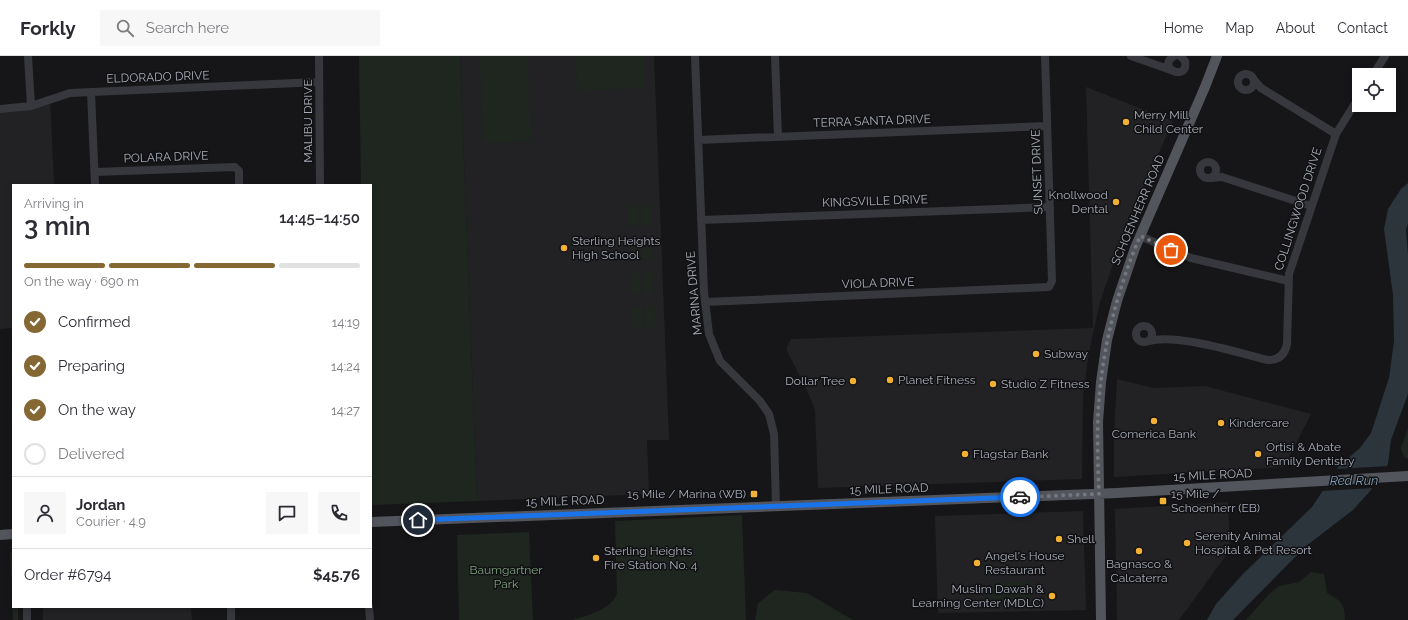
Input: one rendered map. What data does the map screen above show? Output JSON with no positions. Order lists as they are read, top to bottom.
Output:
{
  "streets": {
    "main road": ["SCHOENHERR ROAD", "15 MILE ROAD"],
    "street": [
      "ELDORADO DRIVE",
      "MALIBU DRIVE",
      "TERRA SANTA DRIVE",
      "POLARA DRIVE",
      "SUNSET DRIVE",
      "KINGSVILLE DRIVE",
      "COLLINGWOOD DRIVE",
      "VIOLA DRIVE",
      "MARINA DRIVE"
    ]
  },
  "crossings": [
    ["ELDORADO DRIVE", "MALIBU DRIVE"],
    ["TERRA SANTA DRIVE", "SUNSET DRIVE"],
    ["TERRA SANTA DRIVE", "MARINA DRIVE"],
    ["SUNSET DRIVE", "KINGSVILLE DRIVE"],
    ["SUNSET DRIVE", "VIOLA DRIVE"],
    ["KINGSVILLE DRIVE", "MARINA DRIVE"],
    ["SCHOENHERR ROAD", "15 MILE ROAD"],
    ["VIOLA DRIVE", "MARINA DRIVE"],
    ["MARINA DRIVE", "15 MILE ROAD"]
  ],
  "water": ["Red Run"],
  "parks": ["Baumgartner Park"],
  "places": {
    "other": [
      "Merry Mill Child Center",
      "Knollwood Dental",
      "Sterling Heights High School",
      "Subway",
      "Planet Fitness",
      "Dollar Tree",
      "Studio Z Fitness",
      "Comerica Bank",
      "Kindercare",
      "Flagstar Bank",
      "Ortisi & Abate Family Dentistry",
      "Shell",
      "Serenity Animal Hospital & Pet Resort",
      "Bagnasco & Calcaterra",
      "Sterling Heights Fire Station No. 4",
      "Angel's House Restaurant",
      "Muslim Dawah & Learning Center (MDLC)"
    ],
    "transit": ["15 Mile / Marina (WB)", "15 Mile / Schoenherr (EB)"]
  },
  "page": {
    "header": "Forkly",
    "search": "Search here",
    "nav": [
      "Home",
      "Map",
      "About",
      "Contact"
    ],
    "heading": ["3 min", "Arriving in", "14:45–14:50"],
    "panel": [
      "Jordan",
      "Courier · 4.9",
      "Order #6794",
      "$45.76"
    ],
    "bar": "On the way · 690 m",
    "list": [
      ["Confirmed", "14:19"],
      ["Preparing", "14:24"],
      ["On the way", "14:27"],
      "Delivered"
    ]
  }
}
